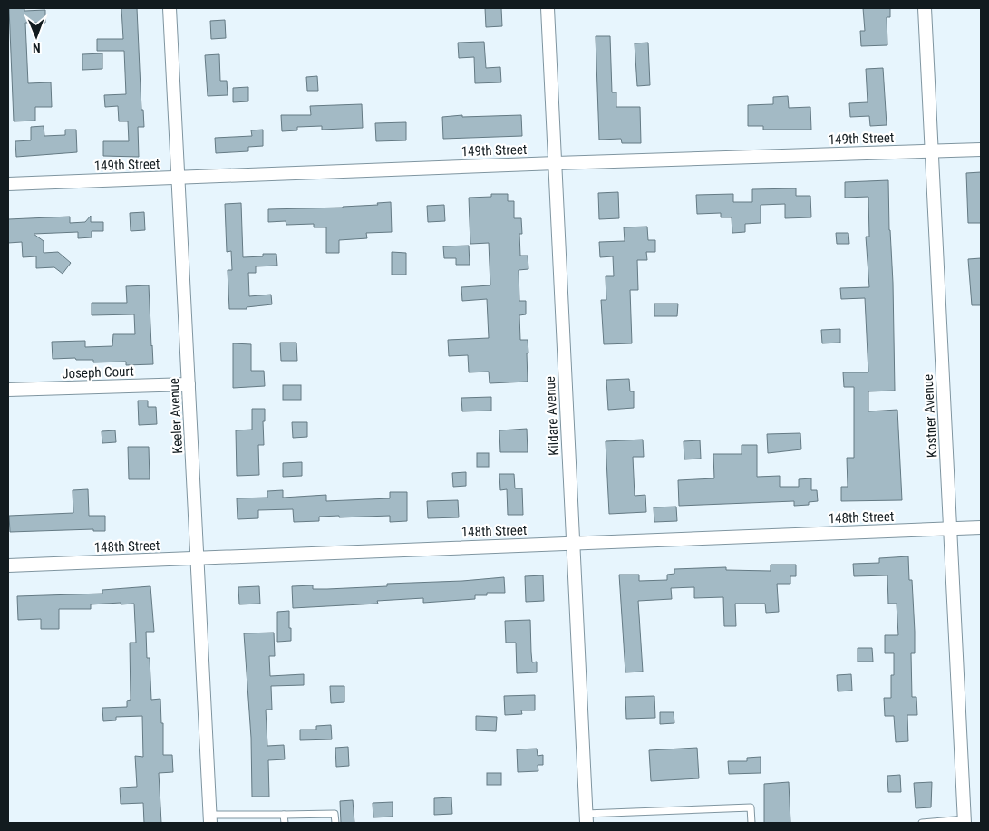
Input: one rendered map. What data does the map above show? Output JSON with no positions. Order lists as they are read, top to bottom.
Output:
{
  "streets": {
    "street": [
      "149th Street",
      "Joseph Court",
      "Keeler Avenue",
      "Kildare Avenue",
      "Kostner Avenue",
      "148th Street"
    ]
  },
  "crossings": [
    ["149th Street", "Keeler Avenue"],
    ["149th Street", "Kildare Avenue"],
    ["149th Street", "Kostner Avenue"],
    ["Joseph Court", "Keeler Avenue"],
    ["Keeler Avenue", "148th Street"],
    ["Kildare Avenue", "148th Street"],
    ["Kostner Avenue", "148th Street"]
  ],
  "north": "bottom"
}
